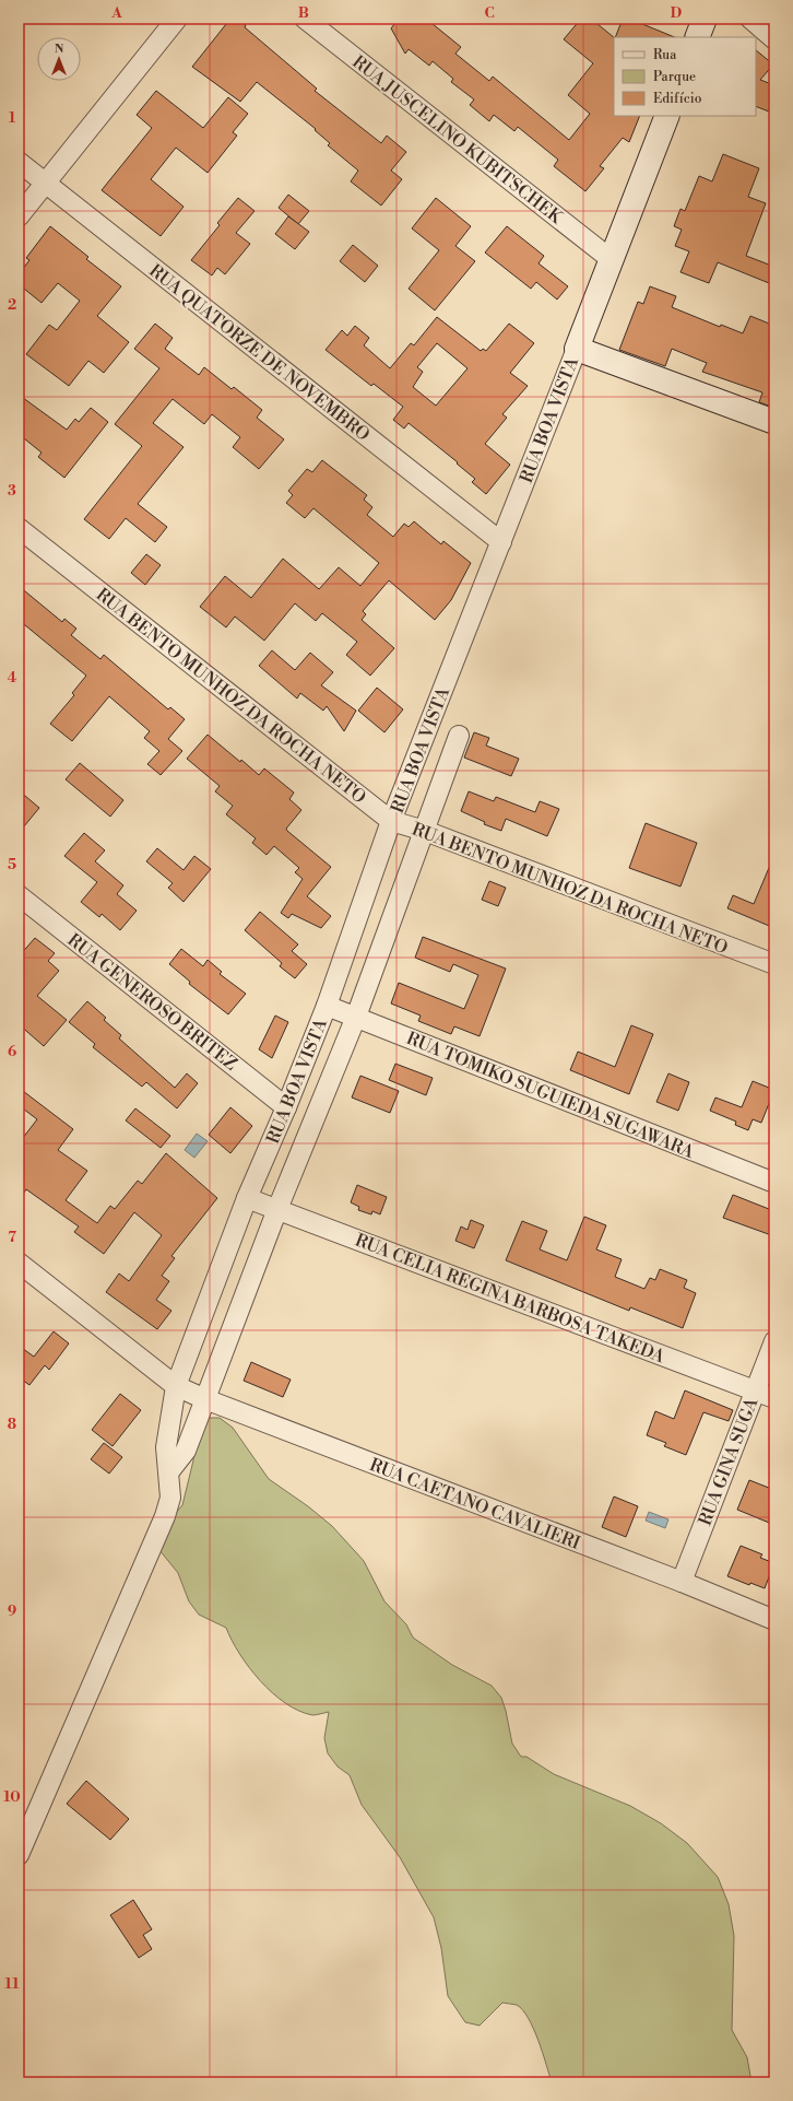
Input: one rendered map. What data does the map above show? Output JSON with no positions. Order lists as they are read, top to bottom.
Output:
{
  "streets": {
    "street": [
      "RUA JUSCELINO KUBITSCHEK",
      "RUA QUATORZE DE NOVEMBRO",
      "RUA BOA VISTA",
      "RUA BENTO MUNHOZ DA ROCHA NETO",
      "RUA GENEROSO BRITEZ",
      "RUA TOMIKO SUGUIEDA SUGAWARA",
      "RUA CELIA REGINA BARBOSA TAKEDA",
      "RUA GINA SUGA",
      "RUA CAETANO CAVALIERI"
    ]
  },
  "crossings": [
    ["RUA JUSCELINO KUBITSCHEK", "RUA BOA VISTA"],
    ["RUA QUATORZE DE NOVEMBRO", "RUA BOA VISTA"],
    ["RUA BOA VISTA", "RUA BENTO MUNHOZ DA ROCHA NETO"],
    ["RUA BOA VISTA", "RUA GENEROSO BRITEZ"],
    ["RUA BOA VISTA", "RUA TOMIKO SUGUIEDA SUGAWARA"],
    ["RUA BOA VISTA", "RUA CELIA REGINA BARBOSA TAKEDA"],
    ["RUA BOA VISTA", "RUA CAETANO CAVALIERI"],
    ["RUA CELIA REGINA BARBOSA TAKEDA", "RUA GINA SUGA"],
    ["RUA GINA SUGA", "RUA CAETANO CAVALIERI"]
  ],
  "legend": ["Rua", "Parque", "Edifício"],
  "north": "top",
  "grid": {
    "columns": [
      "A",
      "B",
      "C",
      "D"
    ],
    "rows": [
      "1",
      "2",
      "3",
      "4",
      "5",
      "6",
      "7",
      "8",
      "9",
      "10",
      "11"
    ]
  }
}
